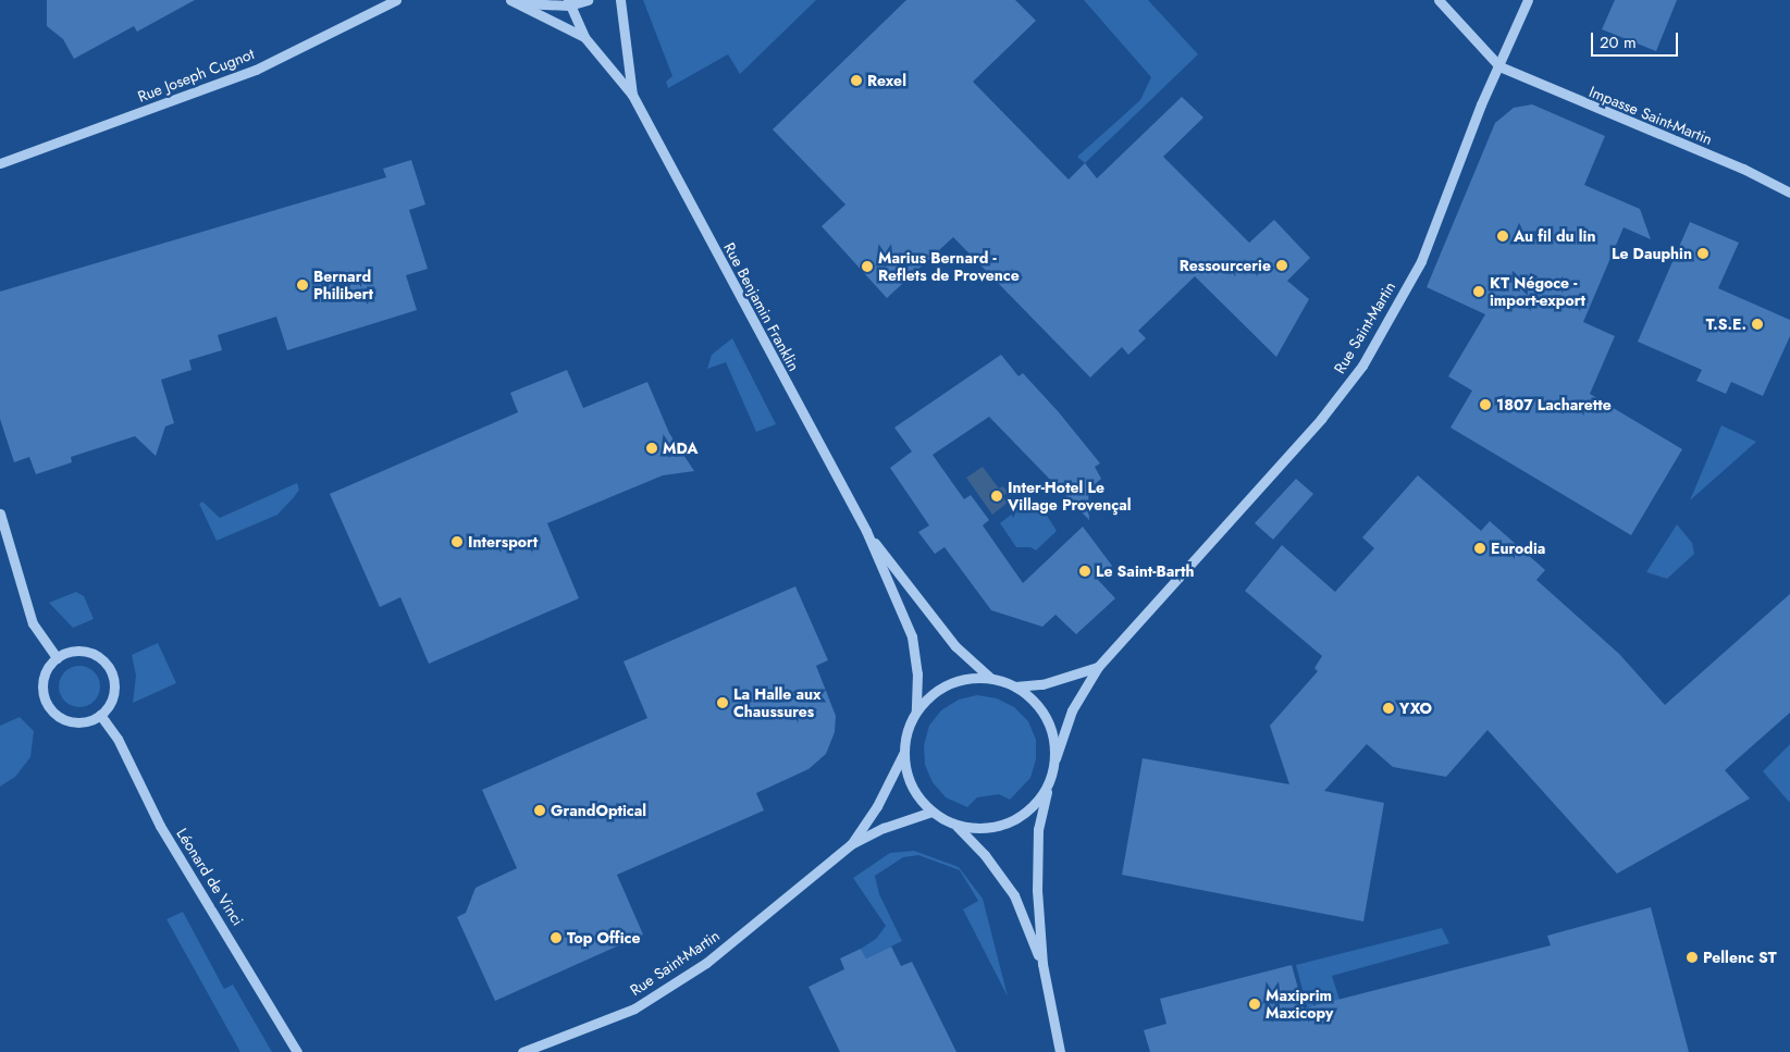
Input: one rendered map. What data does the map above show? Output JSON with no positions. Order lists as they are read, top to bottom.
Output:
{
  "streets": {
    "street": [
      "Rue Joseph Cugnot",
      "Impasse Saint-Martin",
      "Rue Benjamin Franklin",
      "Rue Saint-Martin",
      "Léonard de Vinci"
    ]
  },
  "crossings": [
    ["Impasse Saint-Martin", "Rue Saint-Martin"],
    ["Rue Benjamin Franklin", "Rue Saint-Martin"]
  ],
  "places": [
    "Rexel",
    "Au fil du lin",
    "Le Dauphin",
    "Ressourcerie",
    "Marius Bernard - Reflets de Provence",
    "Bernard Philibert",
    "KT Négoce - import-export",
    "T.S.E.",
    "1807 Lacharette",
    "MDA",
    "Inter-Hotel Le Village Provençal",
    "Intersport",
    "Eurodia",
    "Le Saint-Barth",
    "La Halle aux Chaussures",
    "YXO",
    "GrandOptical",
    "Top Office",
    "Pellenc ST",
    "Maxiprim Maxicopy"
  ],
  "scale_bar": "20 m"
}
